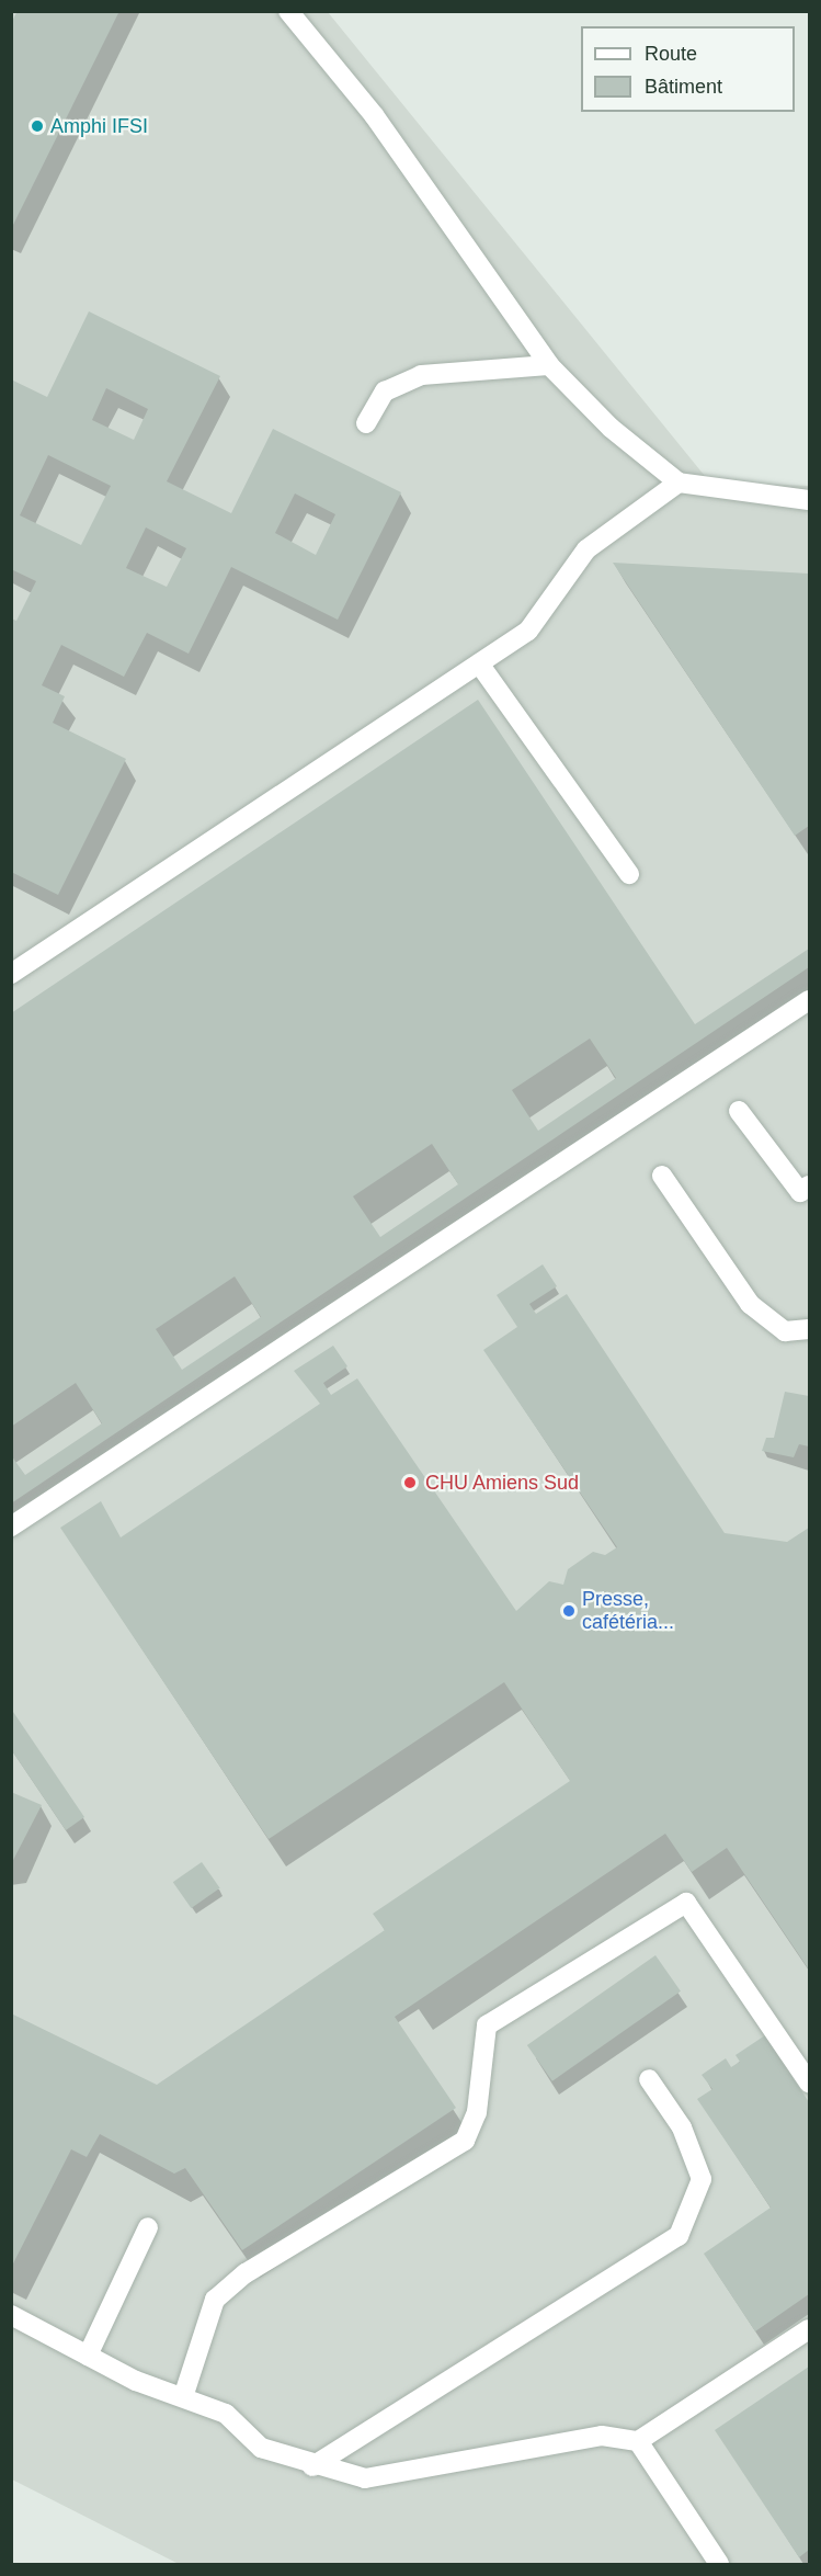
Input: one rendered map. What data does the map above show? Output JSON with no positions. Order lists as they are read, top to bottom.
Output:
{
  "places": ["Amphi IFSI", "CHU Amiens Sud", "Presse, cafétéria..."],
  "legend": ["Route", "Bâtiment"]
}
